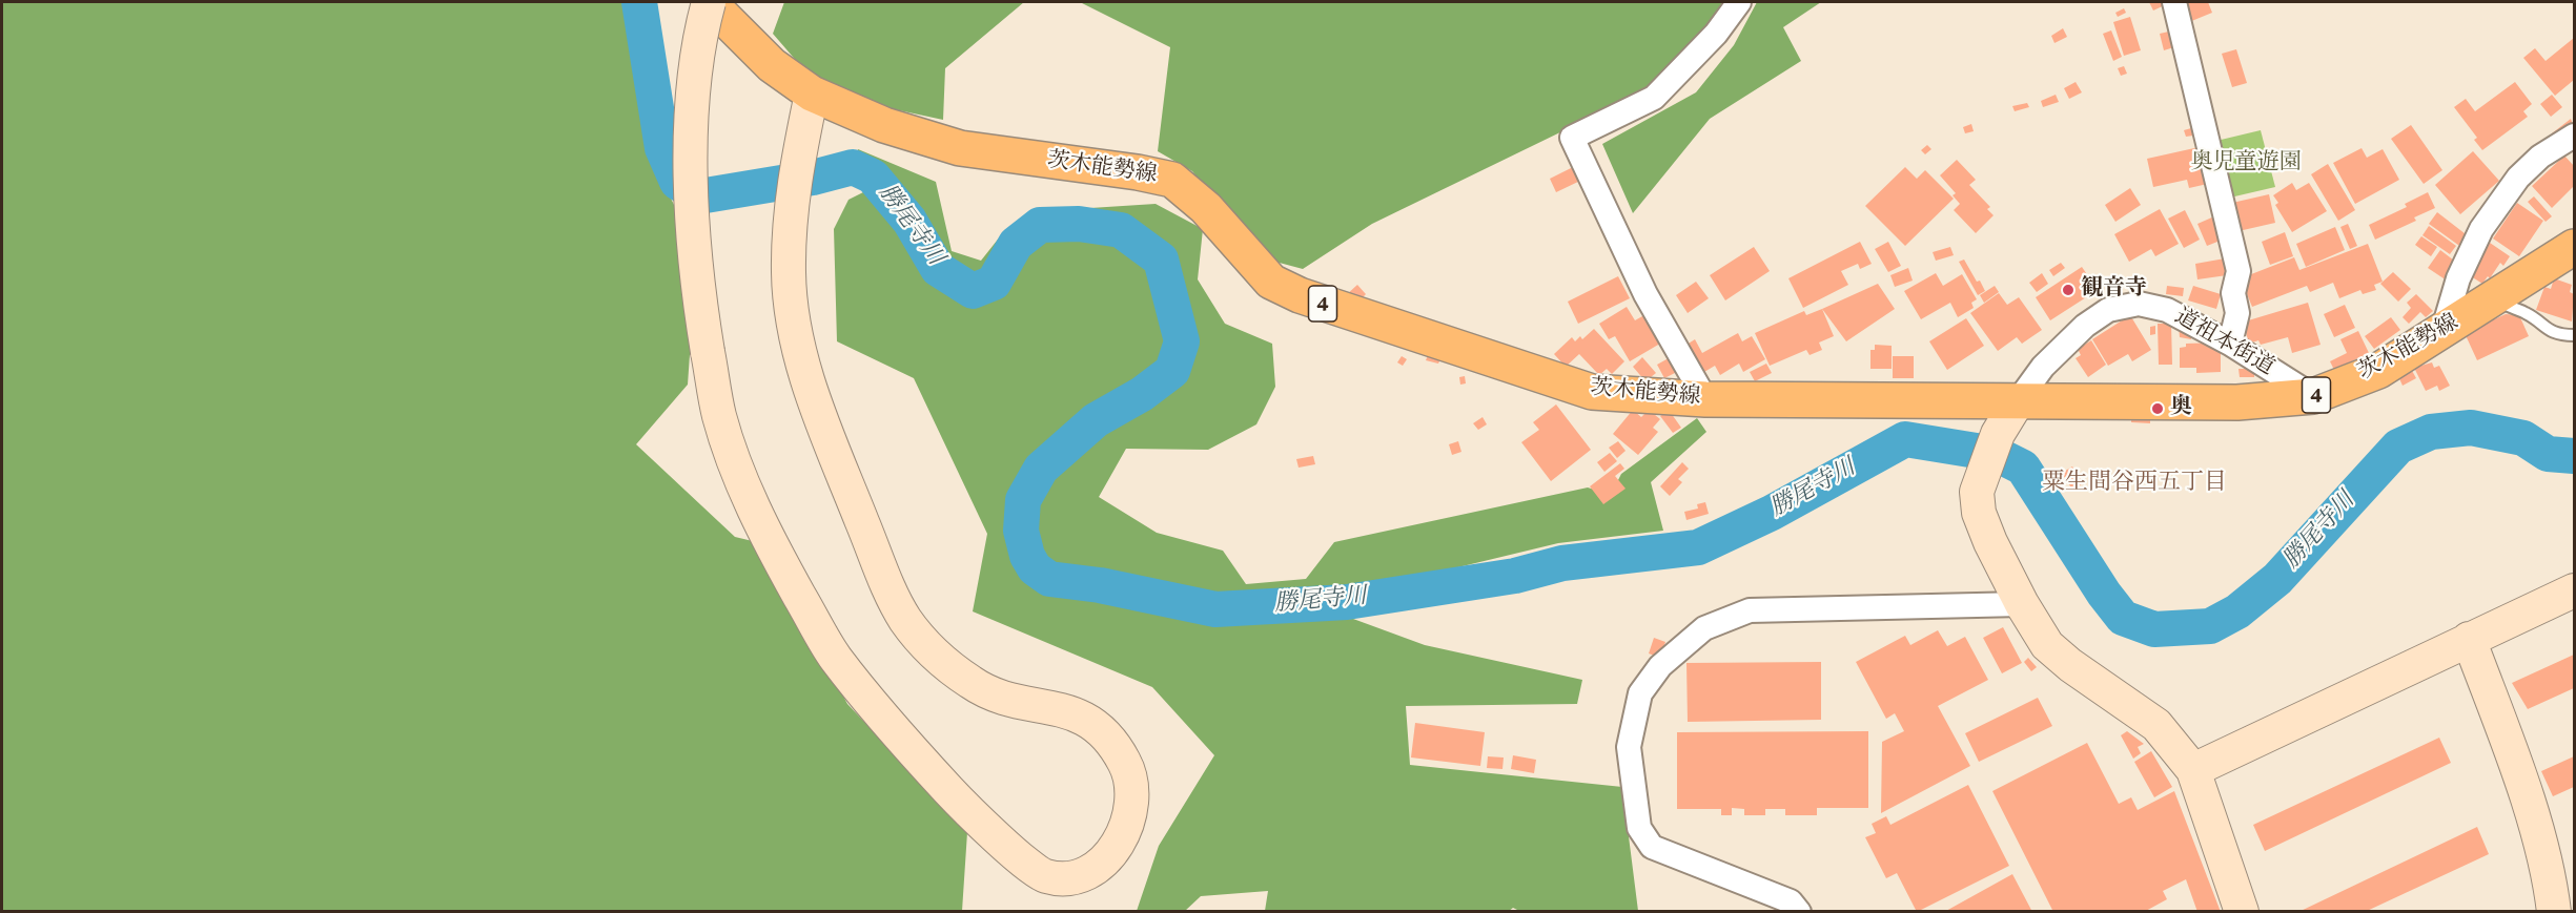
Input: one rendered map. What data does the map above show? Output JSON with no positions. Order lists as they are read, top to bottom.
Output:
{
  "streets": {
    "main road": ["茨木能勢線", "4"],
    "street": ["道祖本街道"]
  },
  "crossings": [
    ["茨木能勢線", "道祖本街道"]
  ],
  "districts": ["粟生間谷西五丁目"],
  "water": ["勝尾寺川"],
  "parks": ["奥児童遊園"],
  "places": ["観音寺", "奥"]
}
